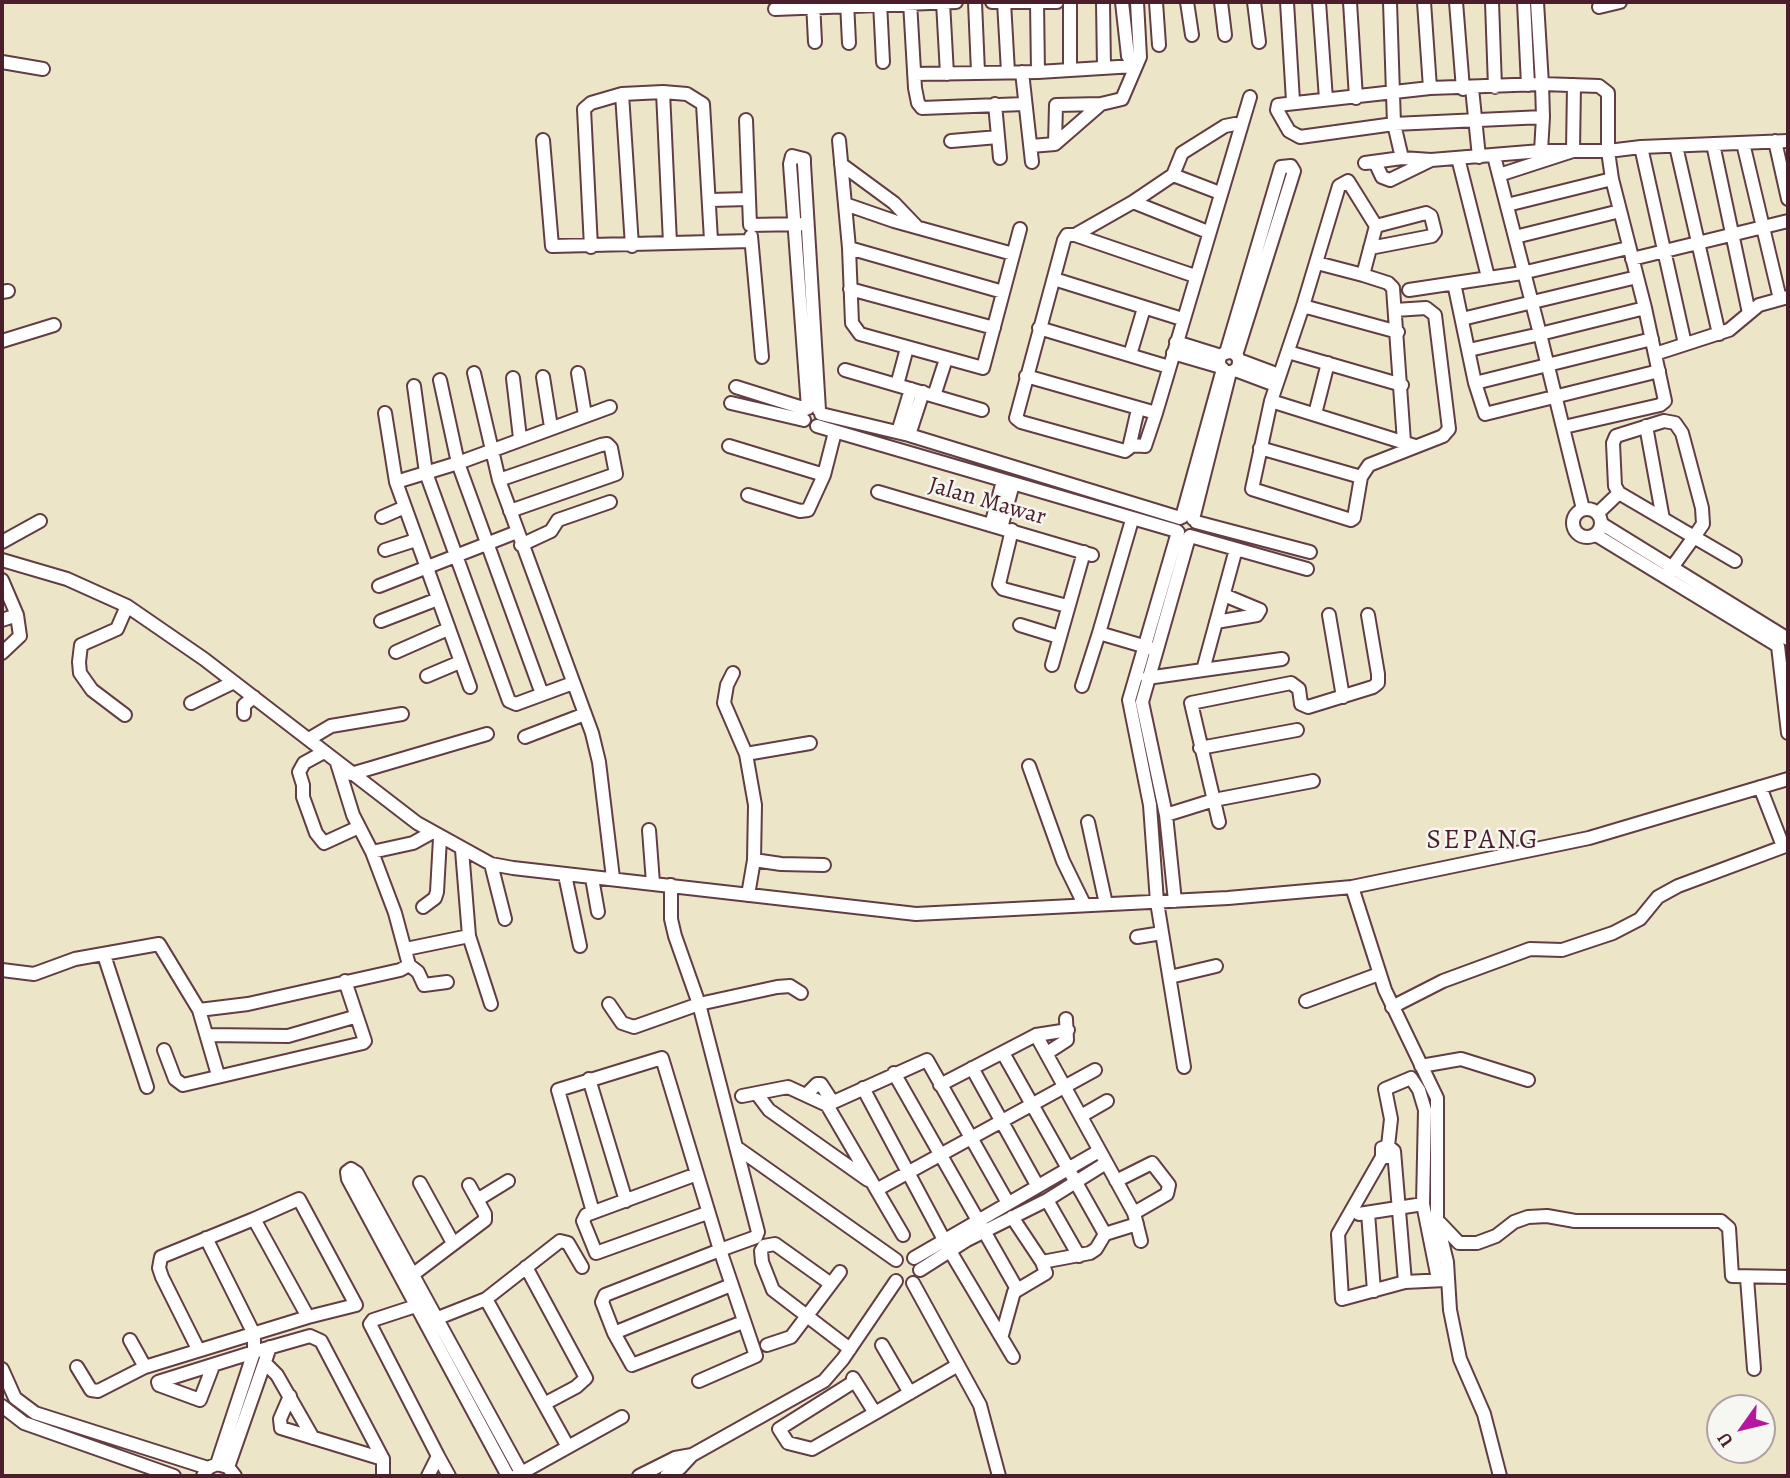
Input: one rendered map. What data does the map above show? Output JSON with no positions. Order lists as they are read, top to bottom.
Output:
{
  "streets": {
    "street": ["Jalan Mawar"]
  },
  "districts": ["SEPANG"],
  "north": "bottom left"
}
